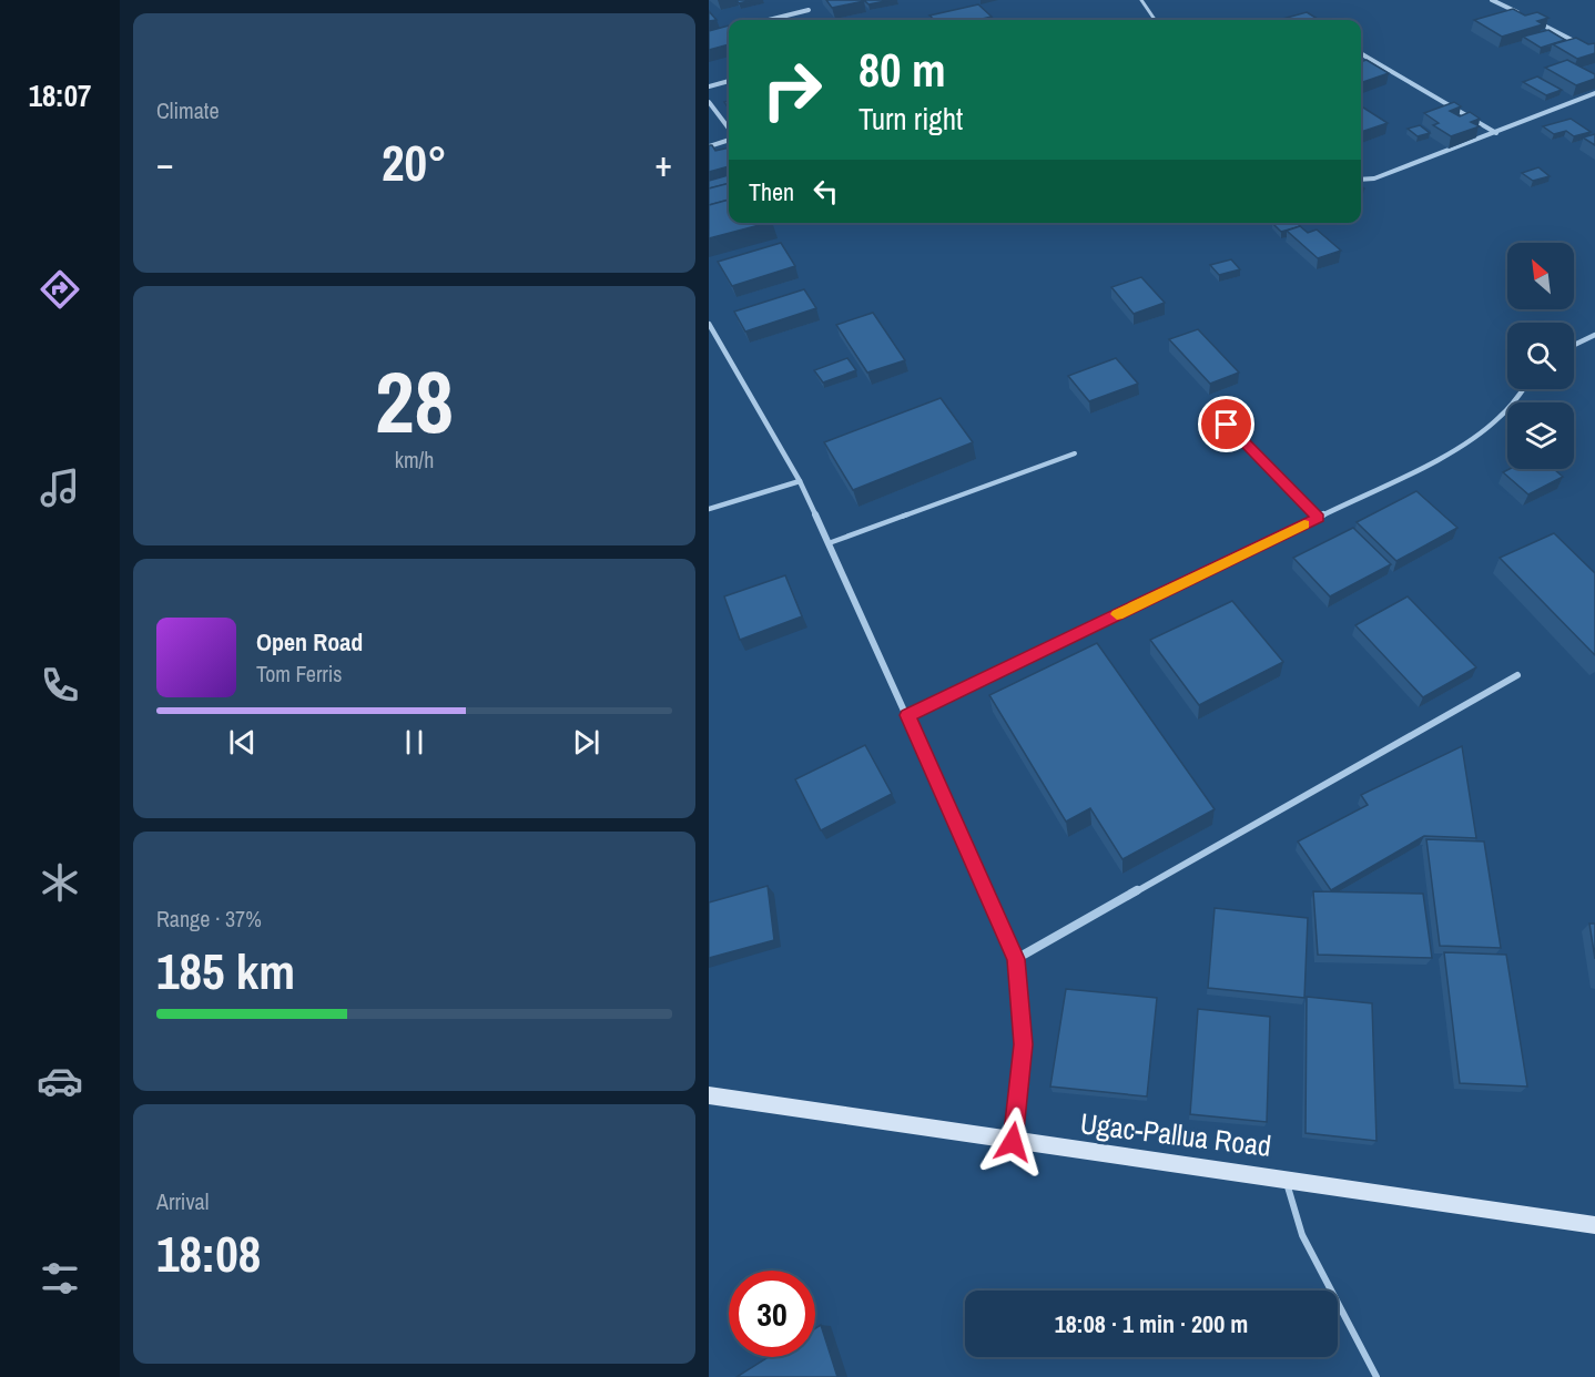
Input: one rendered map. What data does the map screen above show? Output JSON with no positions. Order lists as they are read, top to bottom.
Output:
{
  "streets": {
    "street": ["Ugac-Pallua Road"]
  },
  "north": "top left",
  "page": {
    "tabs": "18:07",
    "tile": [
      "Climate",
      ["28", "km/h"],
      ["Range · 37%", "185 km"],
      ["Arrival", "18:08"]
    ],
    "turn": ["80 m", "Turn right"],
    "heat": ["−", "20°", "+"],
    "then": "Then",
    "song": ["Open Road", "Tom Ferris"],
    "limit": "30",
    "trip": "18:08 · 1 min · 200 m"
  }
}
